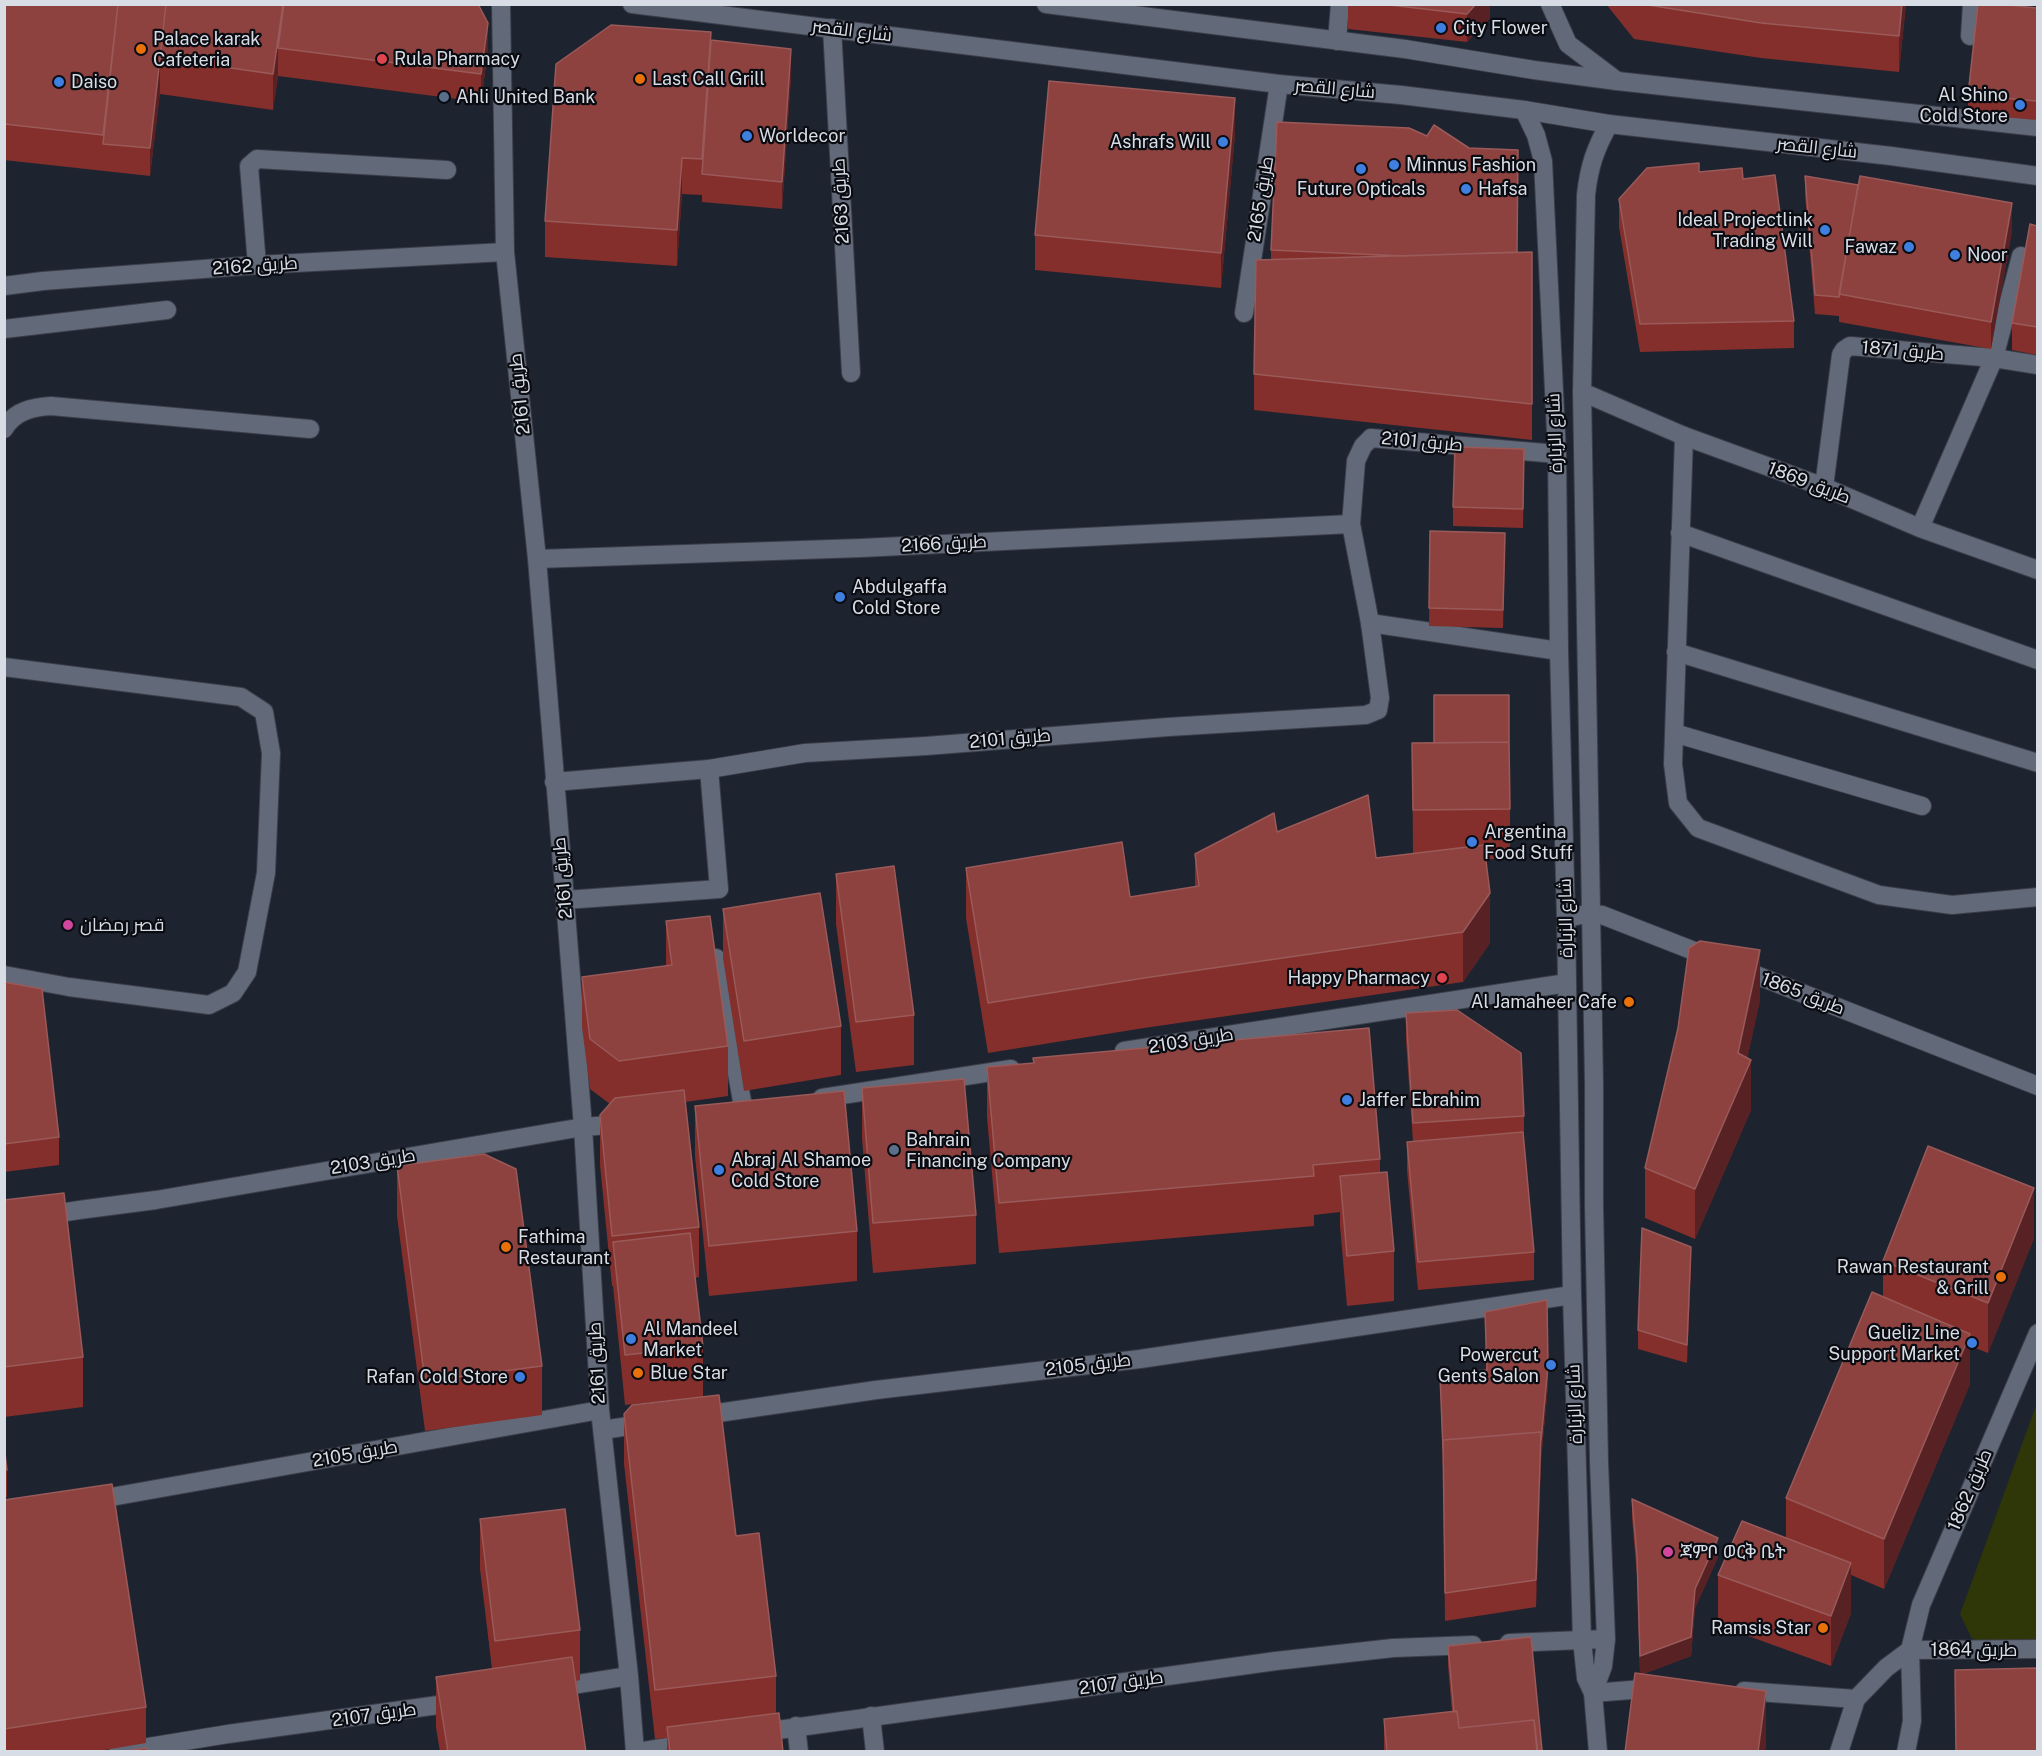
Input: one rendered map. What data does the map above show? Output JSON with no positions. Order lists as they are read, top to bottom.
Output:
{
  "streets": {
    "street": [
      "شارع القصر",
      "طريق 2165",
      "طريق 2163",
      "طريق 2162",
      "طريق 1871",
      "طريق 2161",
      "شارع الزبارة",
      "طريق 2101",
      "طريق 1869",
      "طريق 2166",
      "طريق 1865",
      "طريق 2103",
      "طريق 2105",
      "طريق 1862",
      "طريق 1864",
      "طريق 2107"
    ]
  },
  "crossings": [
    ["شارع القصر", "طريق 2165"],
    ["شارع القصر", "طريق 2163"],
    ["شارع القصر", "شارع الزبارة"],
    ["طريق 2162", "طريق 2161"],
    ["طريق 1871", "طريق 1869"],
    ["طريق 2161", "طريق 2101"],
    ["طريق 2161", "طريق 2166"],
    ["طريق 2161", "طريق 2103"],
    ["طريق 2161", "طريق 2105"],
    ["شارع الزبارة", "طريق 2101"],
    ["شارع الزبارة", "طريق 1869"],
    ["شارع الزبارة", "طريق 1865"],
    ["شارع الزبارة", "طريق 2103"],
    ["شارع الزبارة", "طريق 2105"],
    ["شارع الزبارة", "طريق 2107"],
    ["طريق 2101", "طريق 2166"],
    ["طريق 1862", "طريق 1864"]
  ],
  "places": [
    "City Flower",
    "Palace karak Cafeteria",
    "Rula Pharmacy",
    "Last Call Grill",
    "Daiso",
    "Ahli United Bank",
    "Al Shino Cold Store",
    "Worldecor",
    "Ashrafs Will",
    "Minnus Fashion",
    "Future Opticals",
    "Hafsa",
    "Ideal Projectlink Trading Will",
    "Fawaz",
    "Noor",
    "Abdulgaffa Cold Store",
    "Argentina Food Stuff",
    "قصر رمضان",
    "Happy Pharmacy",
    "Al Jamaheer Cafe",
    "Jaffer Ebrahim",
    "Bahrain Financing Company",
    "Abraj Al Shamoe Cold Store",
    "Fathima Restaurant",
    "Rawan Restaurant & Grill",
    "Al Mandeel Market",
    "Gueliz Line Support Market",
    "Powercut Gents Salon",
    "Blue Star",
    "Rafan Cold Store",
    "ጃምቦ ወርቅ ቤት",
    "Ramsis Star"
  ]
}
